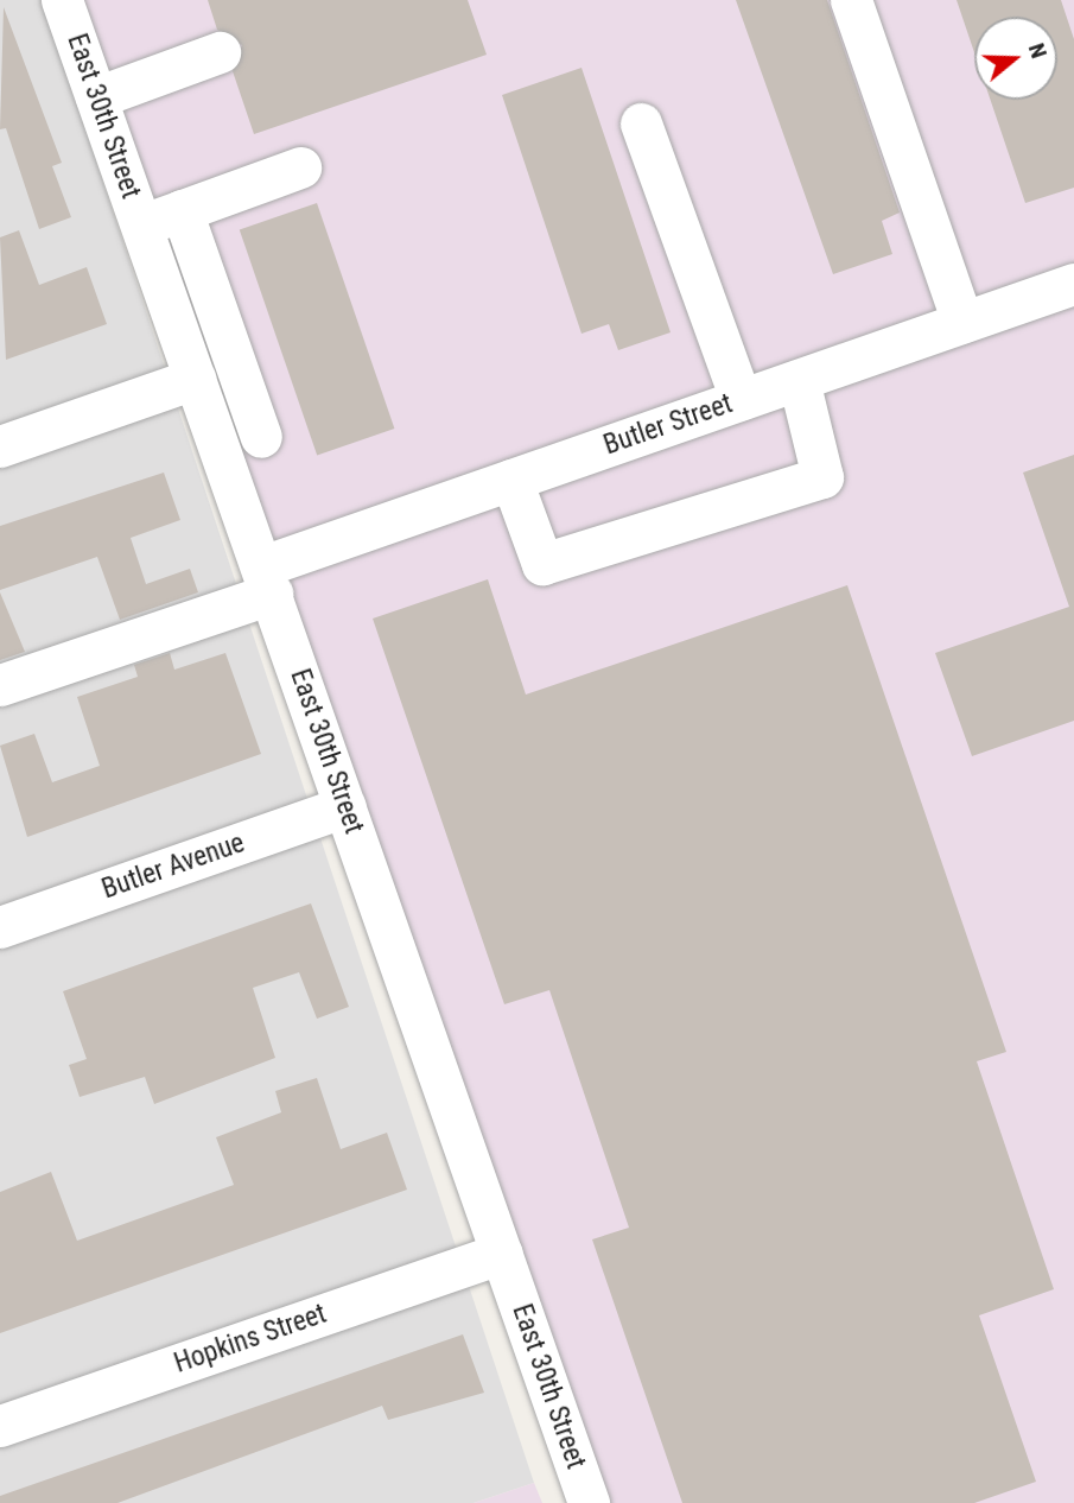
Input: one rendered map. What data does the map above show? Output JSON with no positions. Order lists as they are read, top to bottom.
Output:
{
  "streets": {
    "street": [
      "East 30th Street",
      "Butler Street",
      "Butler Avenue",
      "Hopkins Street"
    ]
  },
  "crossings": [
    ["East 30th Street", "Butler Street"],
    ["East 30th Street", "Butler Avenue"],
    ["East 30th Street", "Hopkins Street"]
  ],
  "north": "right"
}
